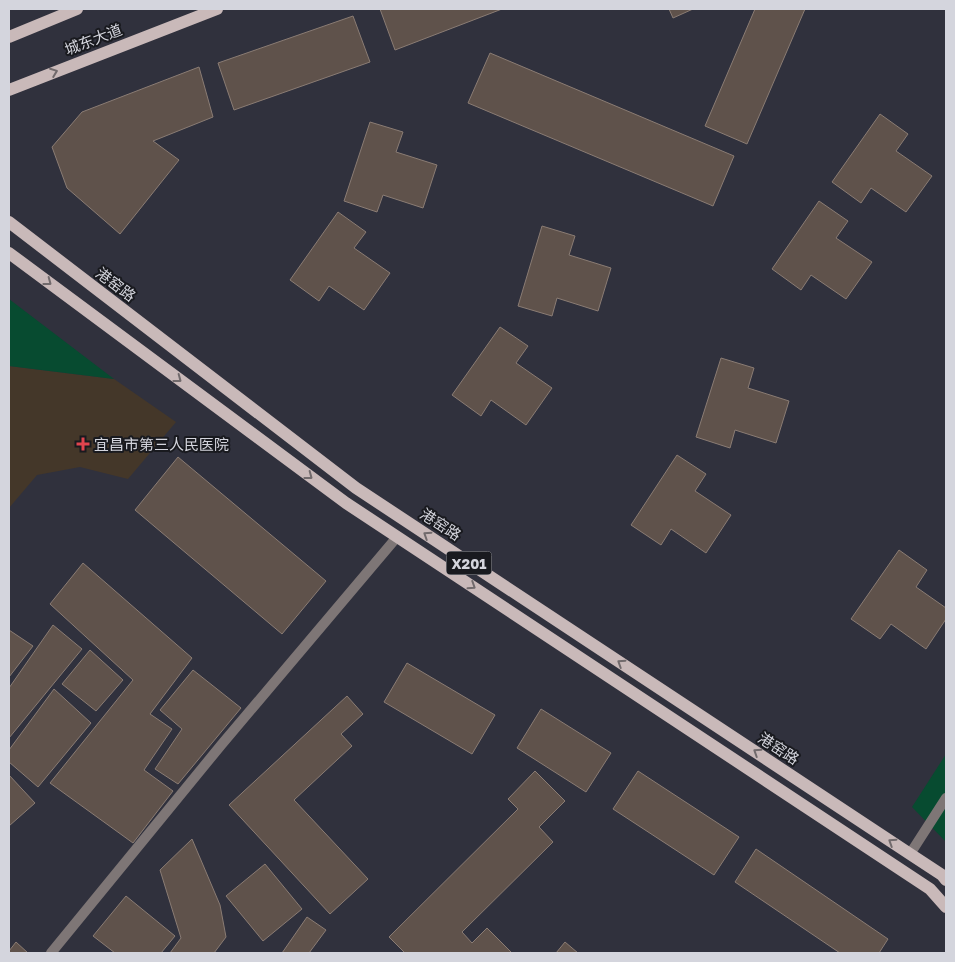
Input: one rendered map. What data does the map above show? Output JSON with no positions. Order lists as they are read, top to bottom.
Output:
{
  "streets": {
    "main road": ["城东大道", "港窑路", "X201"]
  },
  "places": {
    "health": ["宜昌市第三人民医院"]
  }
}
